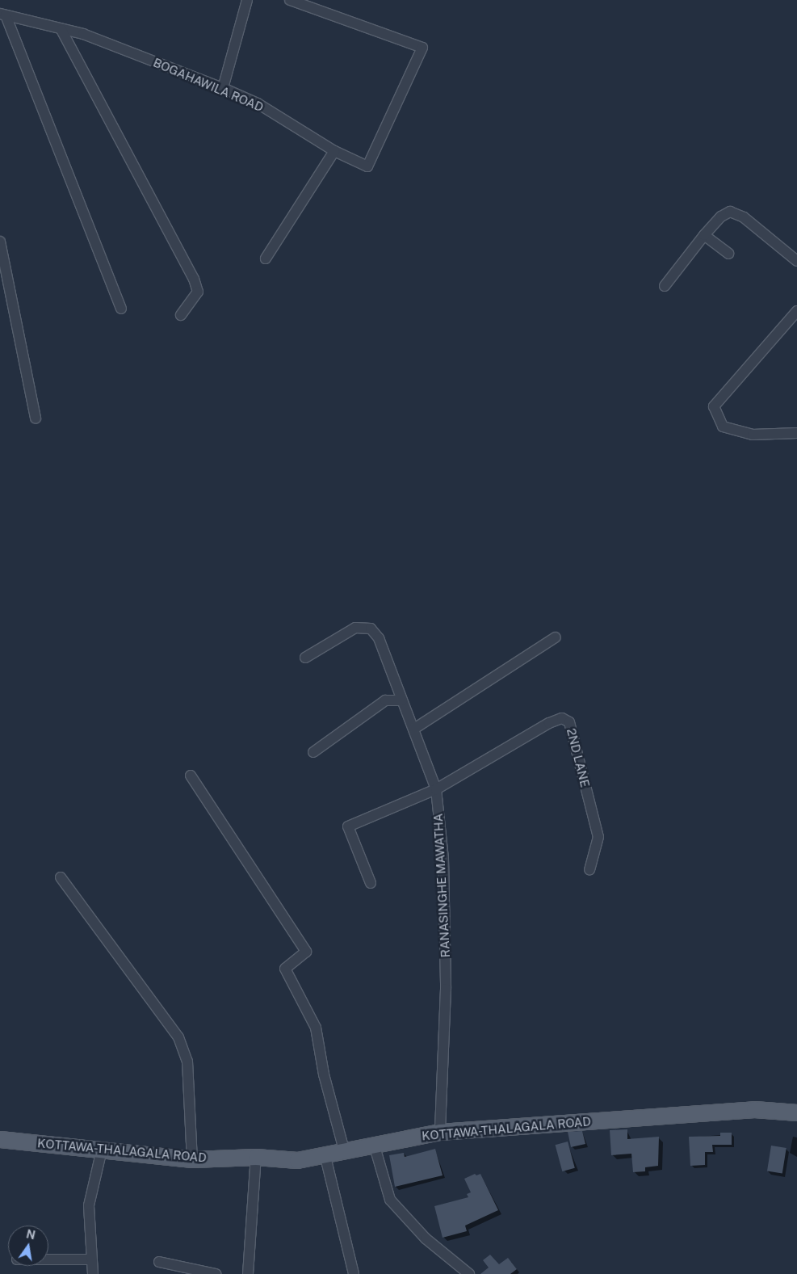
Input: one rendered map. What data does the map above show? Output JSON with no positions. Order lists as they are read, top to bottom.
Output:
{
  "streets": {
    "main road": ["KOTTAWA-THALAGALA ROAD"],
    "street": ["BOGAHAWILA ROAD", "2ND LANE", "RANASINGHE MAWATHA"]
  },
  "crossings": [
    ["2ND LANE", "RANASINGHE MAWATHA"],
    ["RANASINGHE MAWATHA", "KOTTAWA-THALAGALA ROAD"]
  ],
  "north": "top"
}
